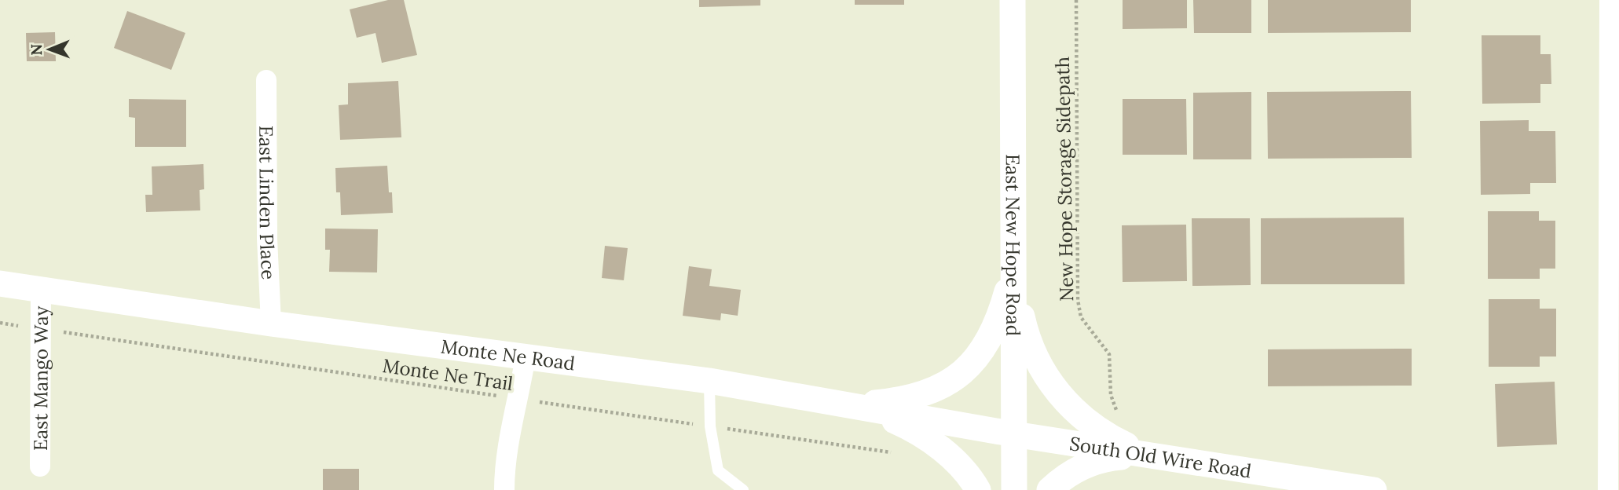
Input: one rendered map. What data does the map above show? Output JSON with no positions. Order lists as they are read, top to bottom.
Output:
{
  "streets": {
    "street": [
      "East Linden Place",
      "East New Hope Road",
      "Monte Ne Road",
      "East Mango Way",
      "South Old Wire Road"
    ],
    "path": ["New Hope Storage Sidepath", "Monte Ne Trail"]
  },
  "crossings": [
    ["East Linden Place", "Monte Ne Road"],
    ["East New Hope Road", "Monte Ne Road"],
    ["East New Hope Road", "South Old Wire Road"],
    ["Monte Ne Road", "East Mango Way"],
    ["Monte Ne Road", "South Old Wire Road"],
    ["Monte Ne Trail", "East Mango Way"]
  ],
  "north": "left"
}
